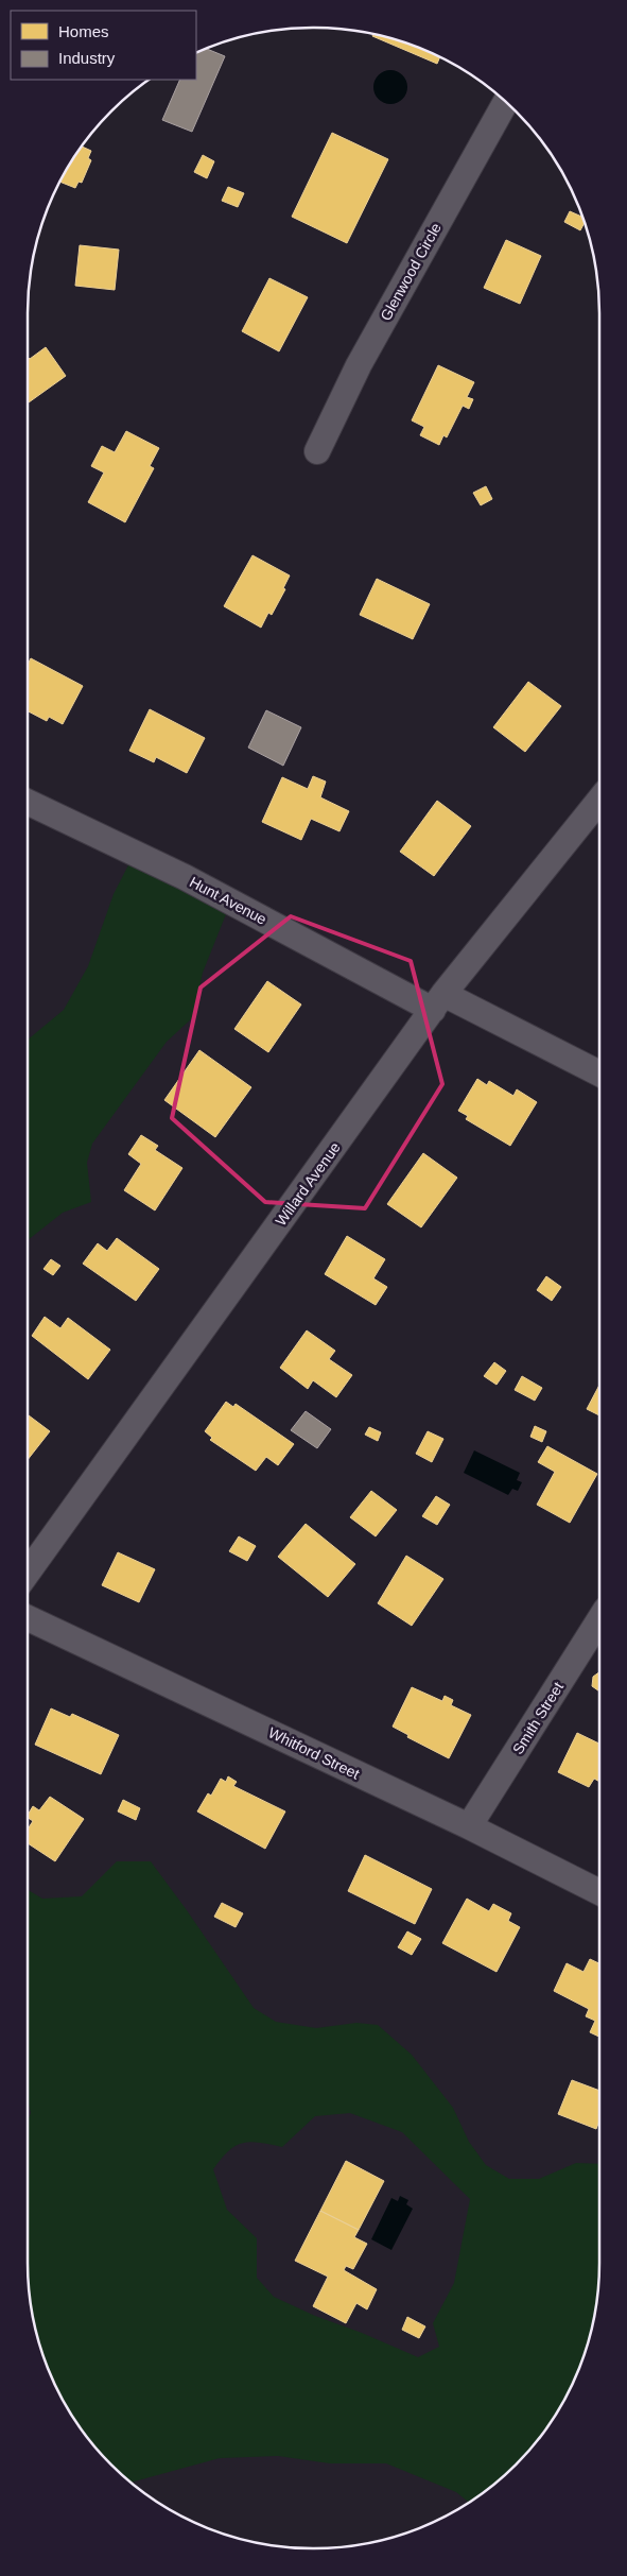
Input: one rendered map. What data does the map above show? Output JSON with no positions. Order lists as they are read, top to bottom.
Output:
{
  "streets": {
    "street": [
      "Glenwood Circle",
      "Hunt Avenue",
      "Willard Avenue",
      "Smith Street",
      "Whitford Street"
    ]
  },
  "crossings": [
    ["Hunt Avenue", "Willard Avenue"],
    ["Smith Street", "Whitford Street"]
  ],
  "legend": ["Homes", "Industry"]
}
